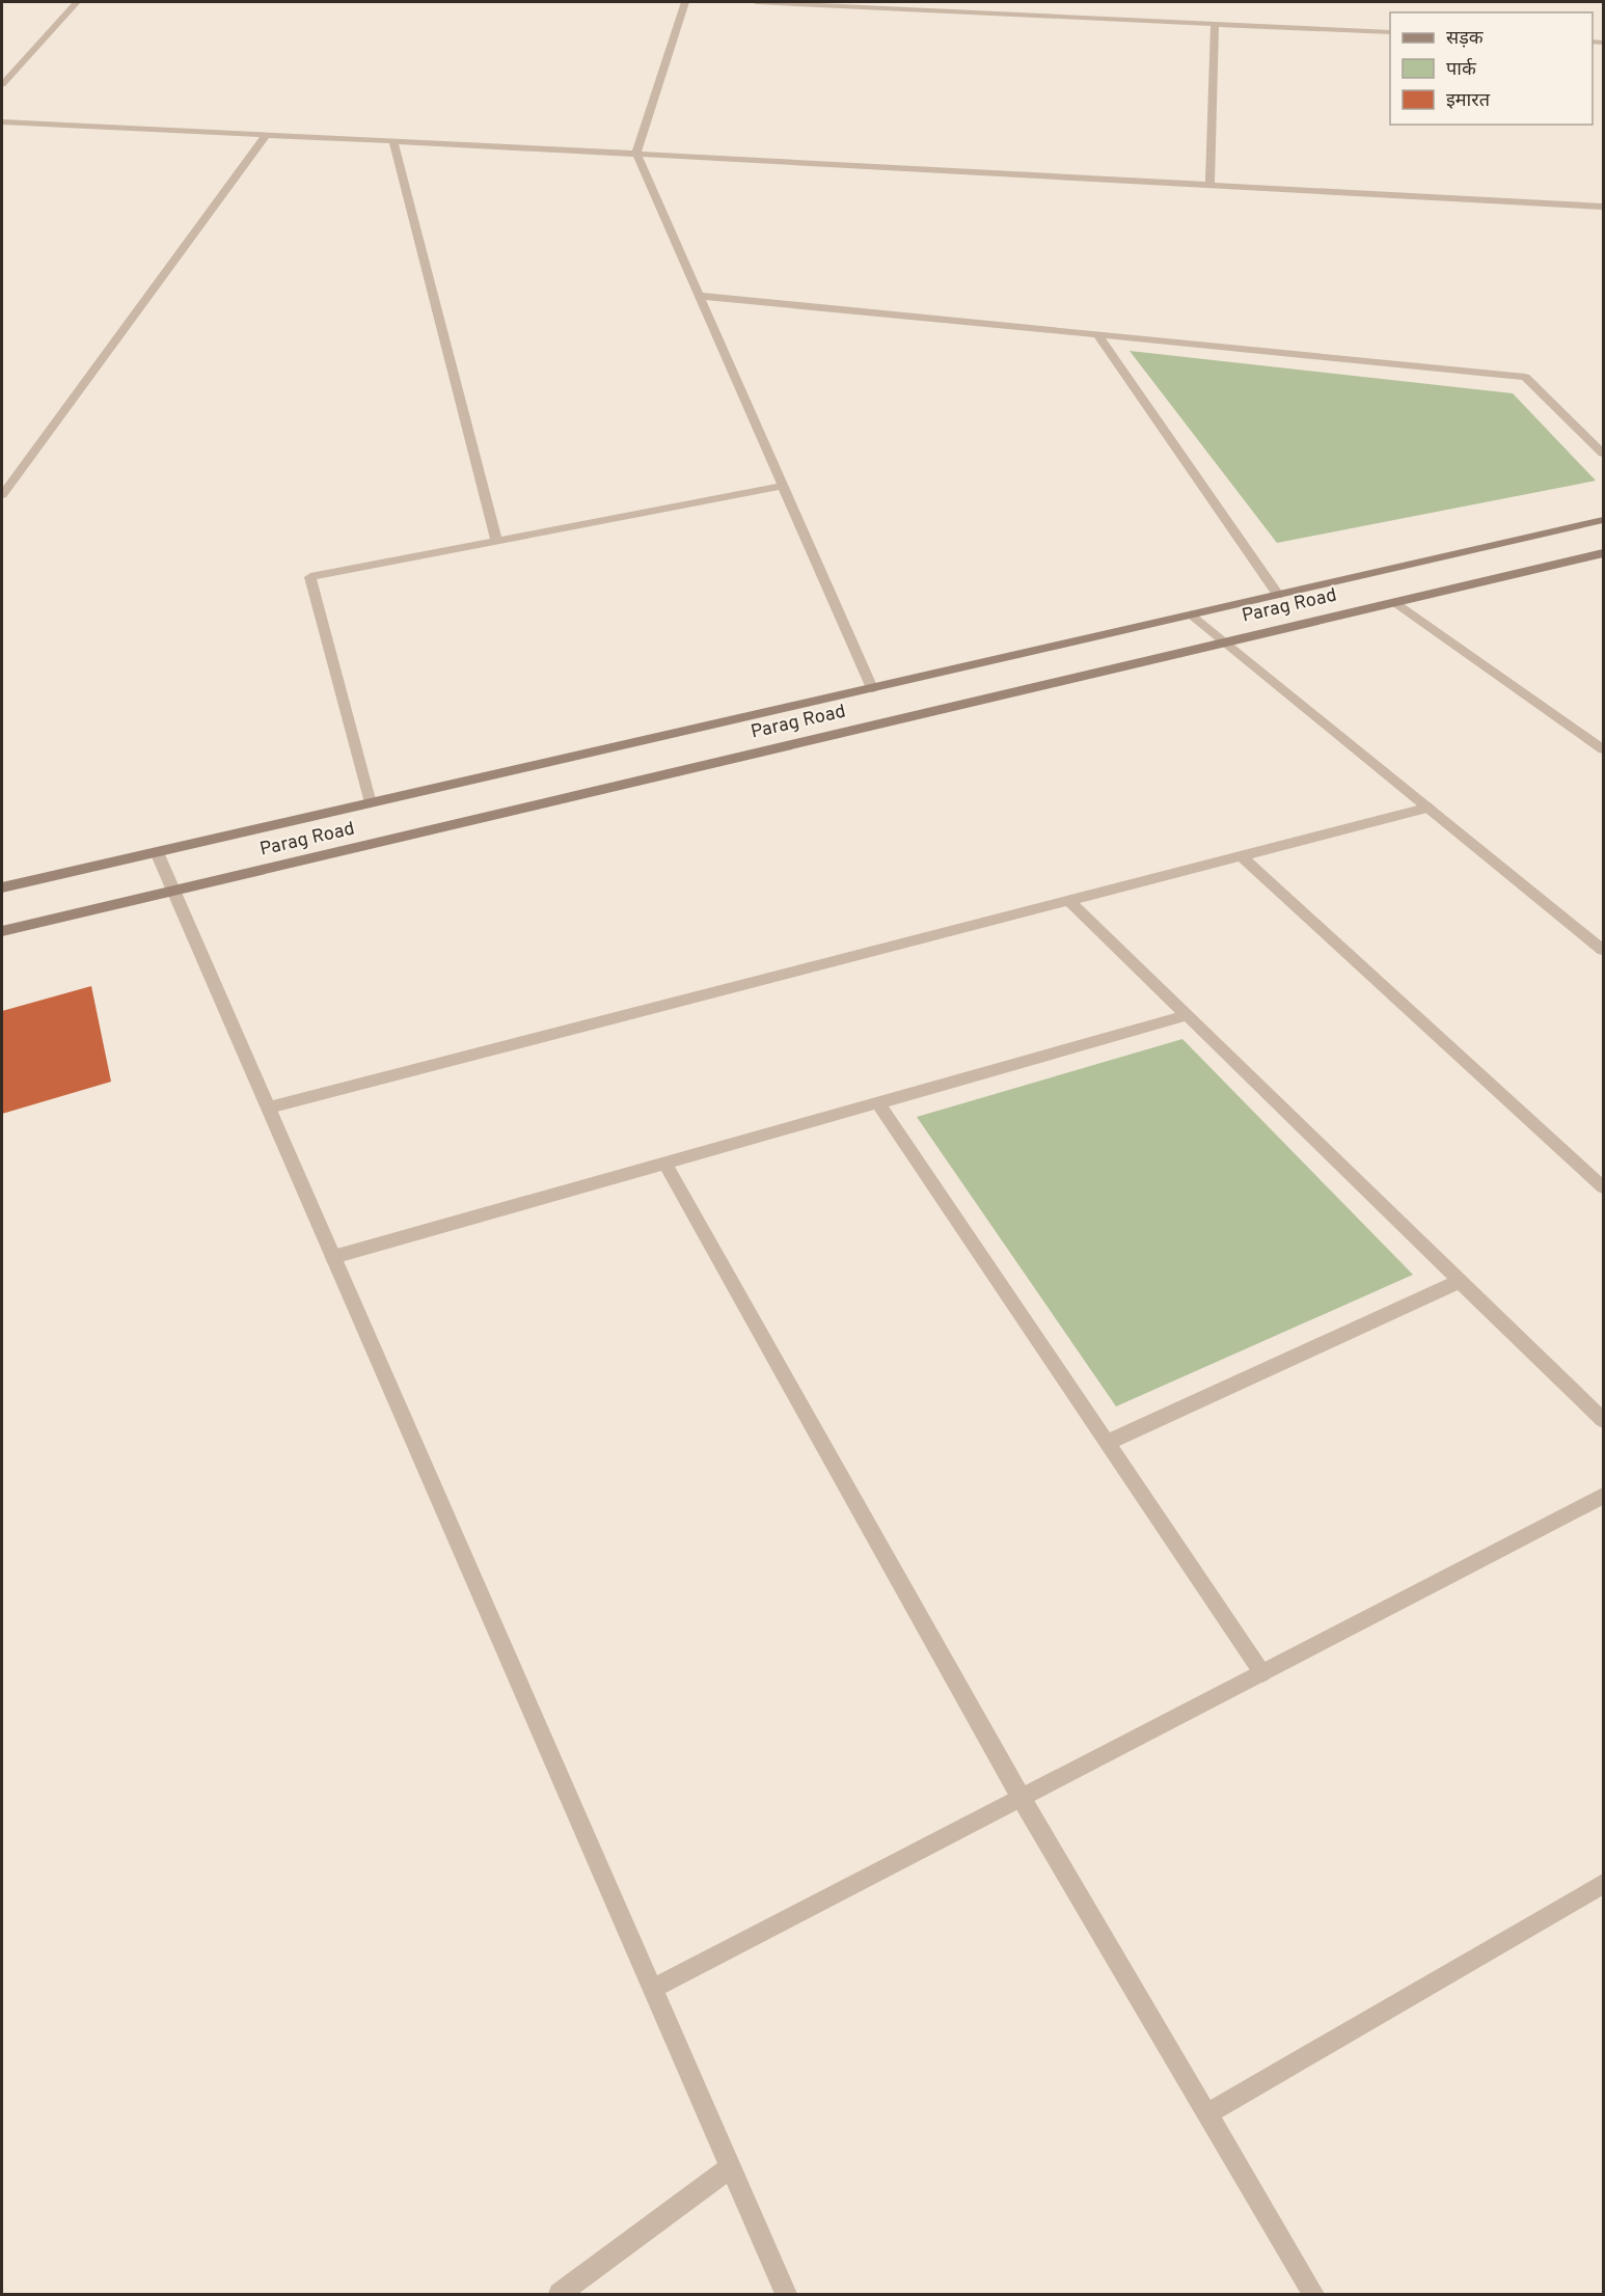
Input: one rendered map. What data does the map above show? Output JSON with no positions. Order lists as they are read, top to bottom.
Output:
{
  "streets": {
    "street": ["Parag Road"]
  },
  "legend": ["सड़क", "पार्क", "इमारत"]
}
